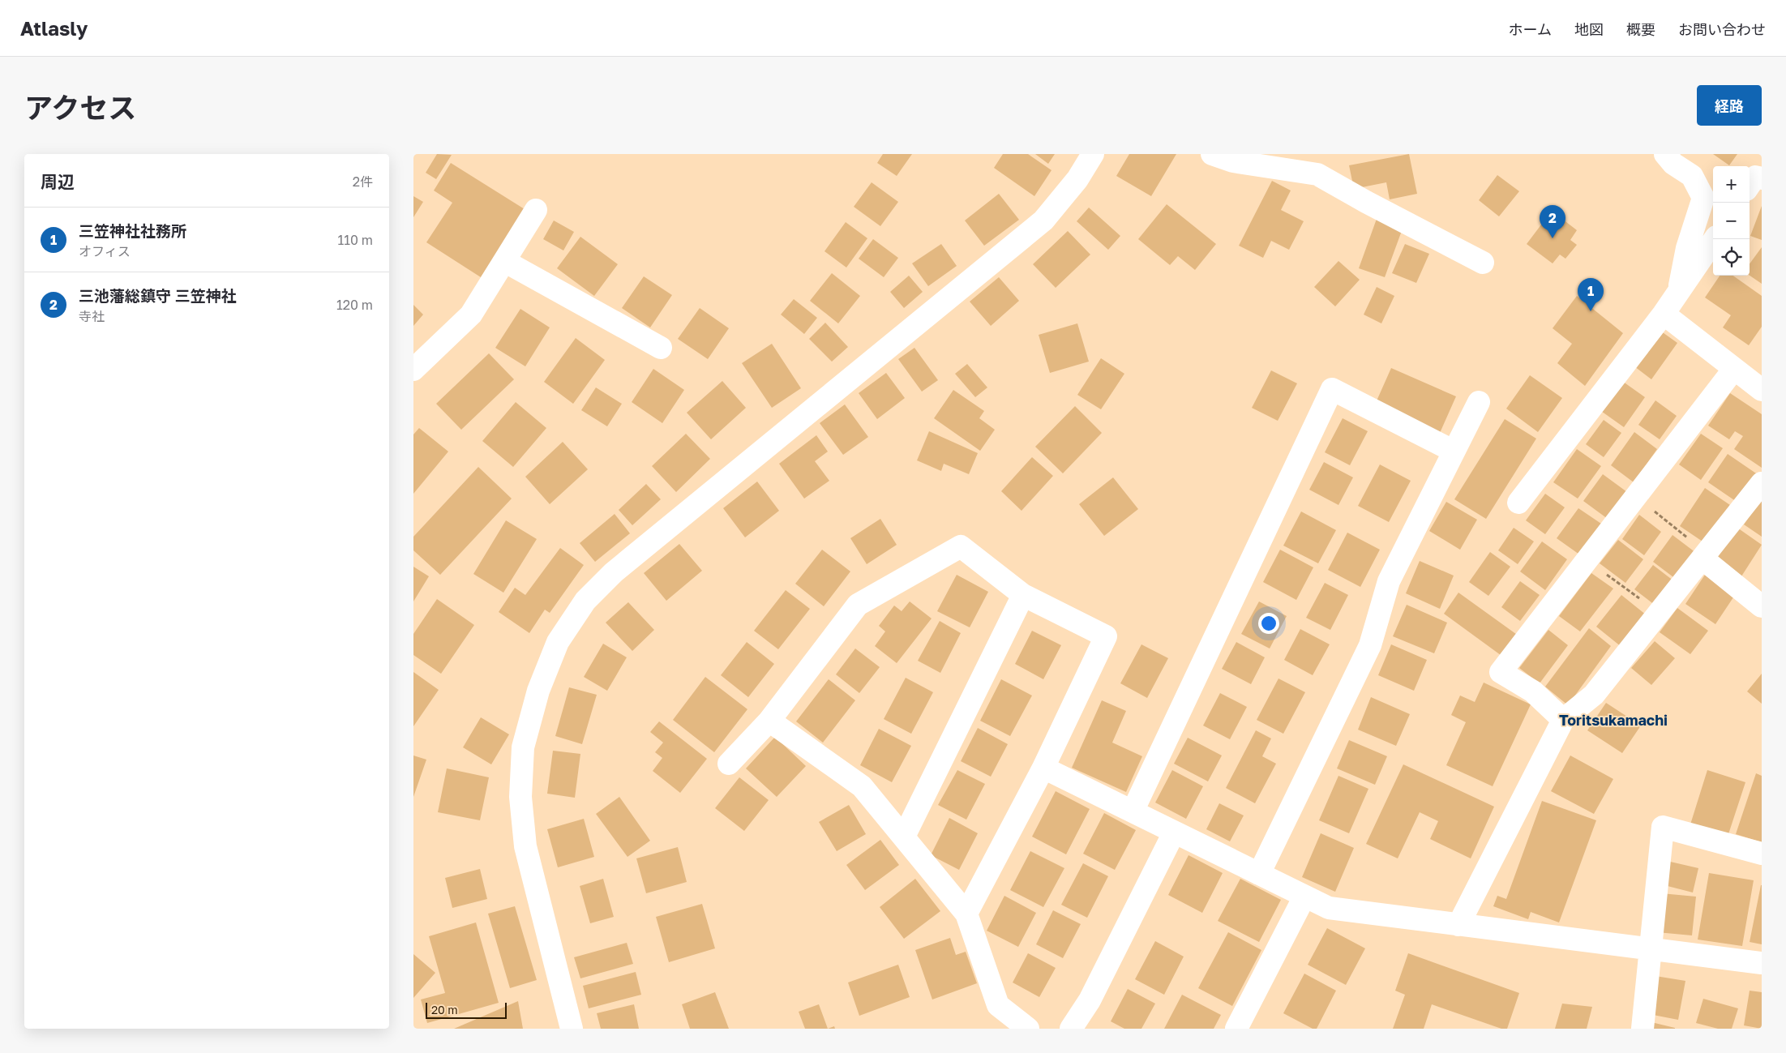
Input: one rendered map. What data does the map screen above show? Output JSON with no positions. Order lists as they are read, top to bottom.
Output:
{
  "districts": ["Toritsukamachi"],
  "scale_bar": "20 m",
  "page": {
    "header": "Atlasly",
    "nav": [
      "ホーム",
      "地図",
      "概要",
      "お問い合わせ"
    ],
    "title": "アクセス",
    "buttons": "経路",
    "heading": ["周辺", "2件"],
    "map_buttons": ["+", "−"],
    "pins": ["2", "1"],
    "list": [
      {
        "mark": "1",
        "name": "三笠神社社務所",
        "note": "オフィス",
        "value": "110 m"
      },
      {
        "mark": "2",
        "name": "三池藩総鎮守 三笠神社",
        "note": "寺社",
        "value": "120 m"
      }
    ],
    "scale": "20 m"
  }
}
